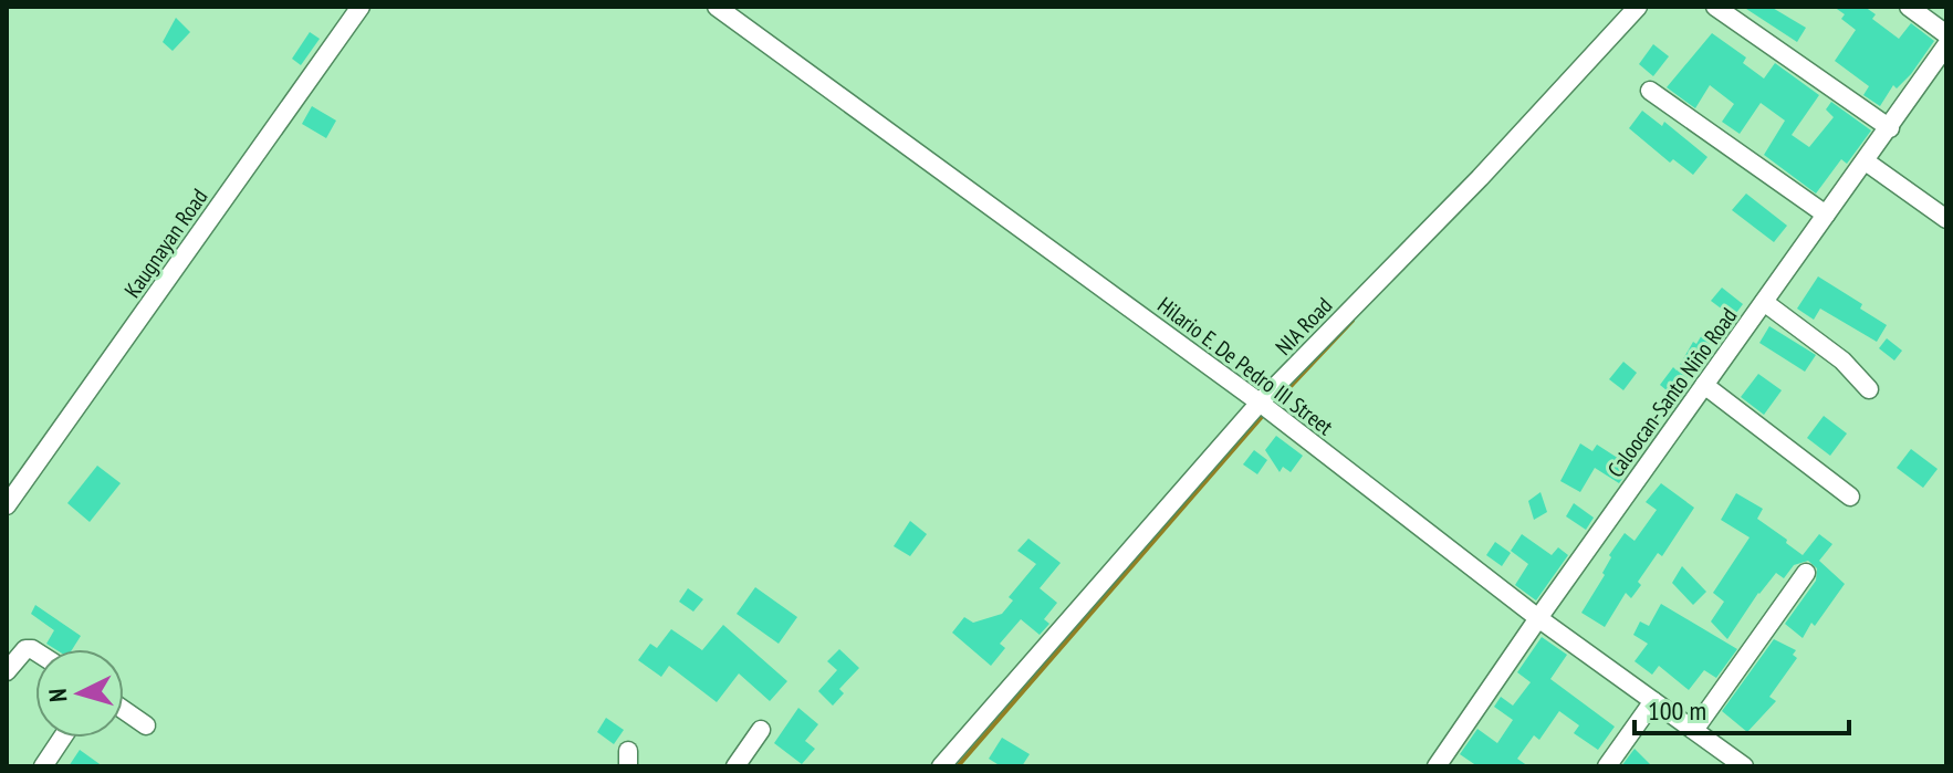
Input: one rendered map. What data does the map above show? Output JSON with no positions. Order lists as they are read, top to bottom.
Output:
{
  "streets": {
    "street": [
      "Kaugnayan Road",
      "NIA Road",
      "Hilario E. De Pedro III Street",
      "Caloocan-Santo Niño Road"
    ]
  },
  "crossings": [
    ["NIA Road", "Hilario E. De Pedro III Street"],
    ["Hilario E. De Pedro III Street", "Caloocan-Santo Niño Road"]
  ],
  "scale_bar": "100 m",
  "north": "left"
}
